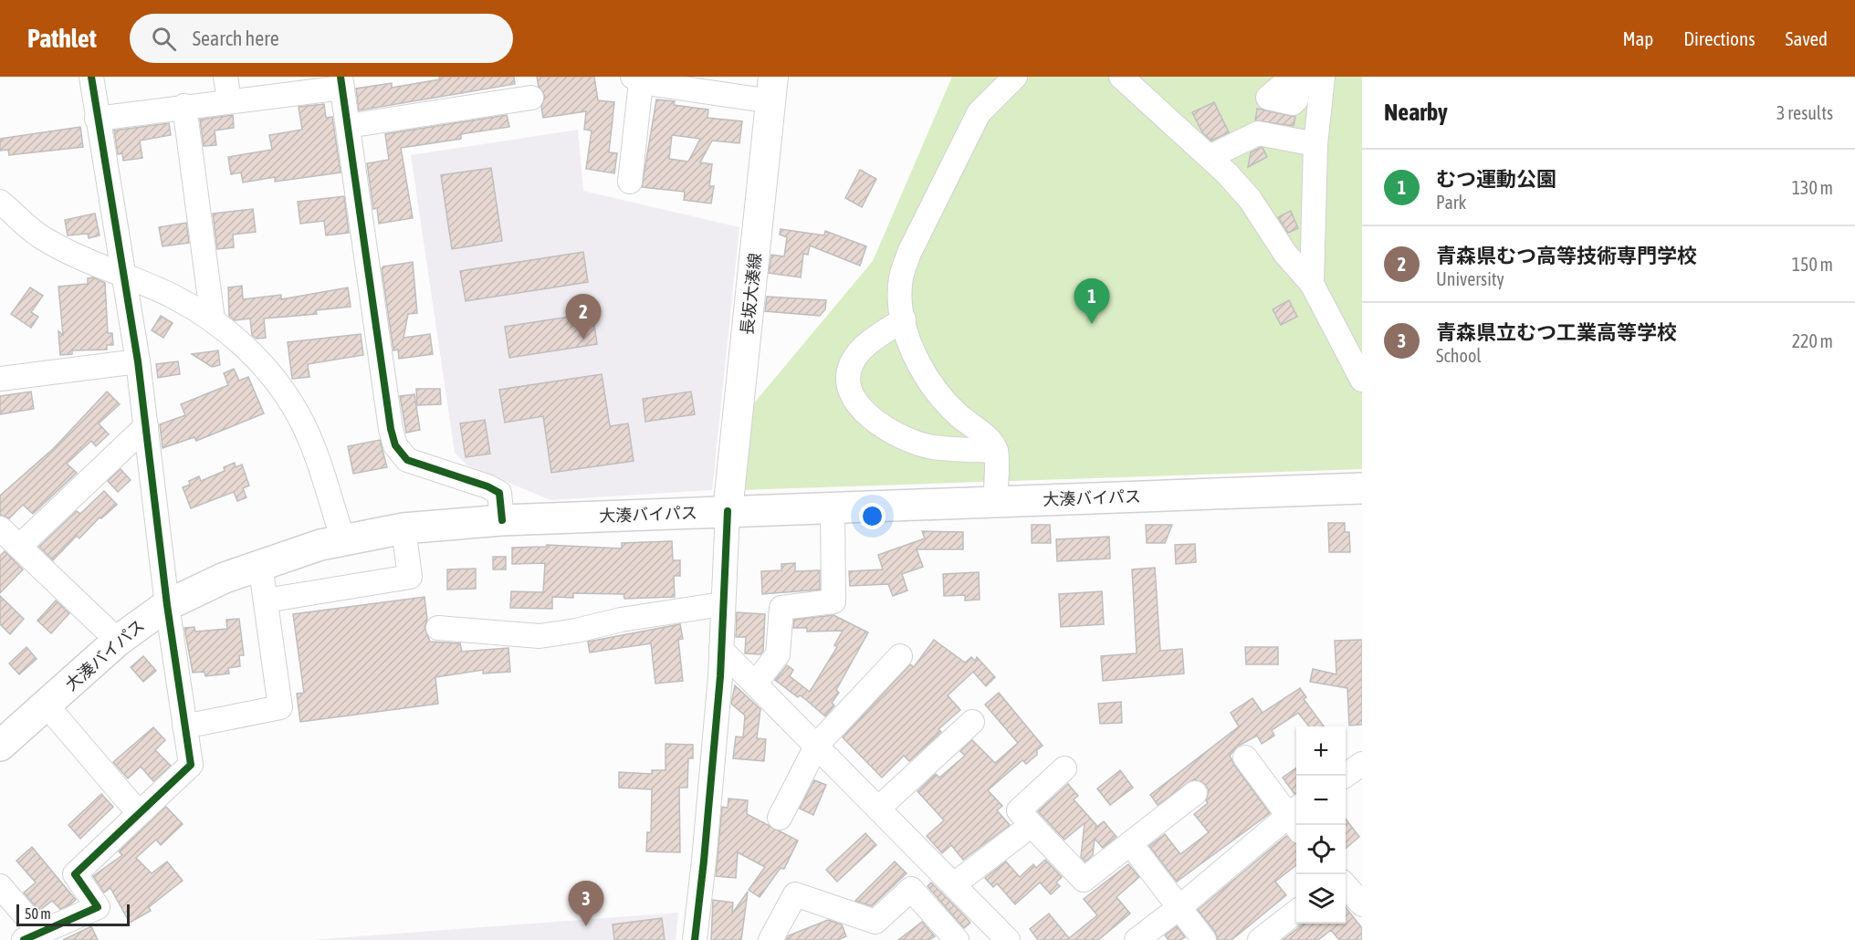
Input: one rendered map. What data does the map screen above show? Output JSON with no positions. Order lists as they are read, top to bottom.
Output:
{
  "streets": {
    "highway": ["大湊バイパス"],
    "main road": ["長坂大湊線"]
  },
  "crossings": [
    ["長坂大湊線", "大湊バイパス"]
  ],
  "scale_bar": "50 m",
  "page": {
    "header": "Pathlet",
    "search": "Search here",
    "nav": ["Map", "Directions", "Saved"],
    "heading": ["Nearby", "3 results"],
    "list": [
      {
        "mark": "1",
        "name": "むつ運動公園",
        "note": "Park",
        "value": "130 m"
      },
      {
        "mark": "2",
        "name": "青森県むつ高等技術専門学校",
        "note": "University",
        "value": "150 m"
      },
      {
        "mark": "3",
        "name": "青森県立むつ工業高等学校",
        "note": "School",
        "value": "220 m"
      }
    ],
    "pins": ["1", "2", "3"],
    "map_buttons": ["+", "−"],
    "scale": "50 m"
  }
}
